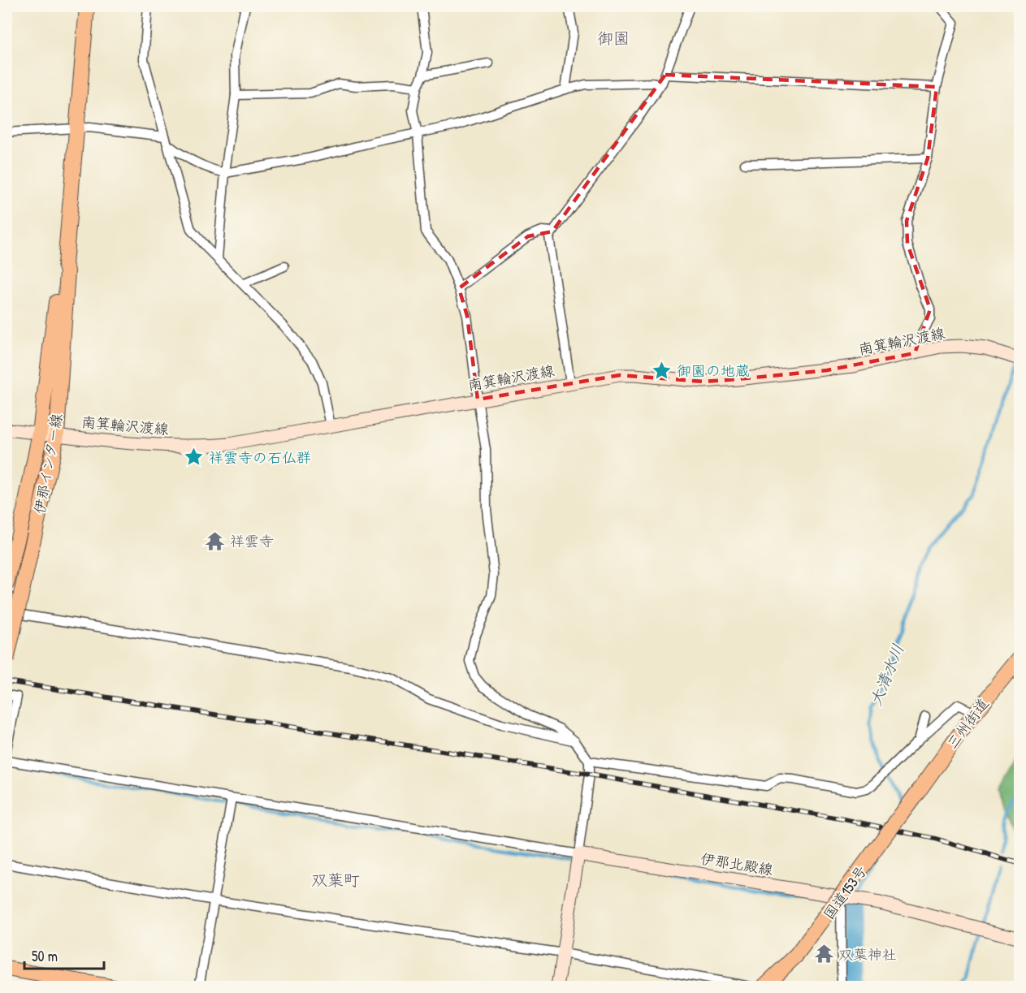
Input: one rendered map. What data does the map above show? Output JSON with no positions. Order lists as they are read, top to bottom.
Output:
{
  "streets": {
    "main road": [
      "南箕輪沢渡線",
      "伊那インター線",
      "三州街道",
      "伊那北殿線",
      "国道153号"
    ]
  },
  "crossings": [
    ["南箕輪沢渡線", "伊那インター線"],
    ["三州街道", "国道153号"]
  ],
  "districts": ["御園", "双葉町"],
  "water": ["大清水川"],
  "places": {
    "place": ["御園の地蔵", "祥雲寺の石仏群"],
    "temple": ["祥雲寺", "双葉神社"]
  },
  "scale_bar": "50 m"
}
